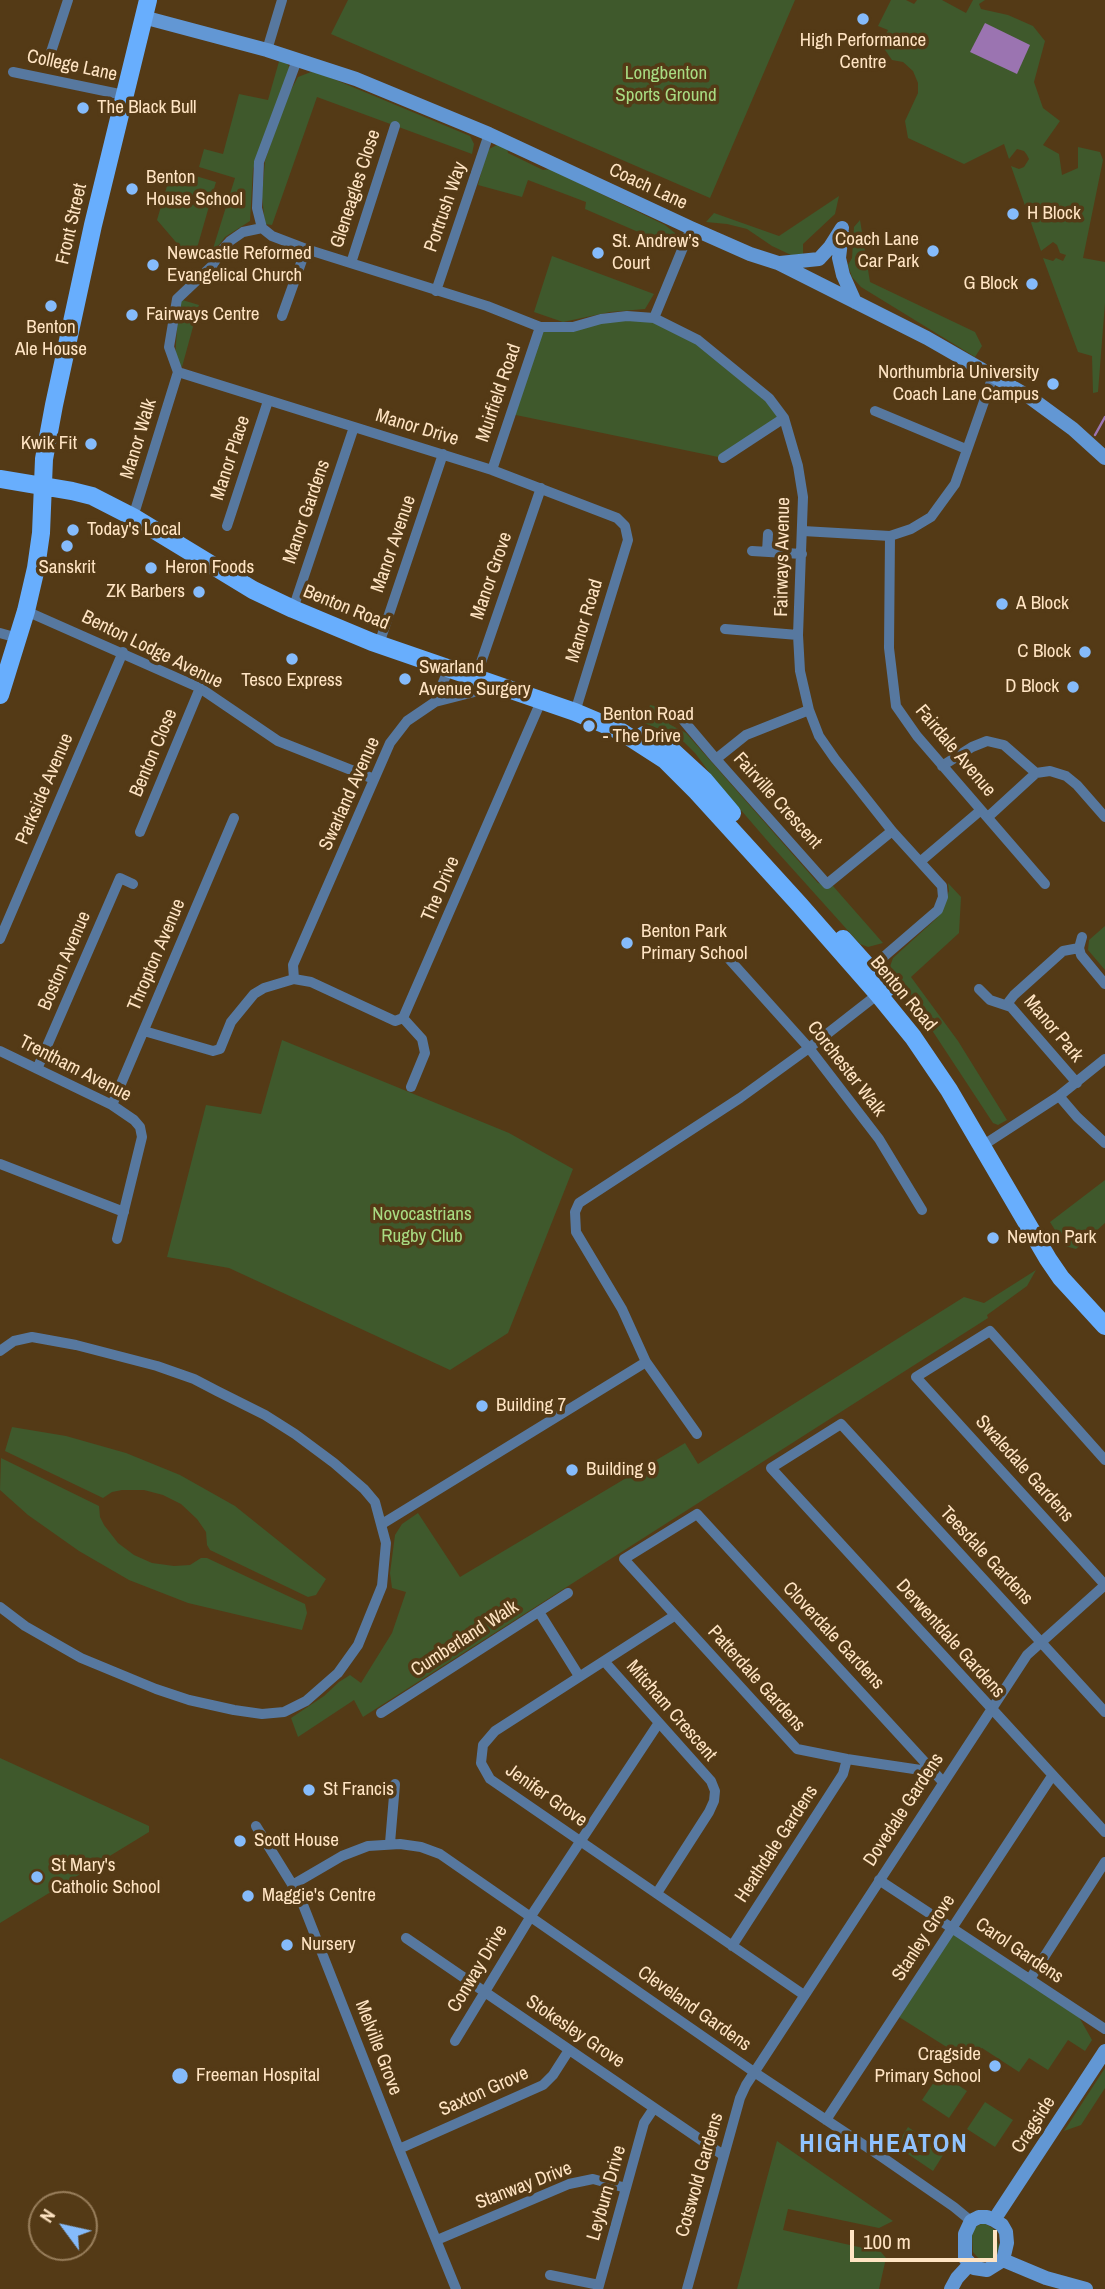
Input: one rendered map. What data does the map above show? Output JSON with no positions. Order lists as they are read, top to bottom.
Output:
{
  "streets": {
    "main road": ["Front Street", "Benton Road"],
    "street": [
      "College Lane",
      "Coach Lane",
      "Gleneagles Close",
      "Portrush Way",
      "Muirfield Road",
      "Manor Drive",
      "Manor Walk",
      "Manor Place",
      "Manor Gardens",
      "Manor Avenue",
      "Fairways Avenue",
      "Manor Grove",
      "Manor Road",
      "Benton Lodge Avenue",
      "Fairdale Avenue",
      "Benton Close",
      "Parkside Avenue",
      "Swarland Avenue",
      "Fairville Crescent",
      "The Drive",
      "Thropton Avenue",
      "Boston Avenue",
      "Manor Park",
      "Trentham Avenue",
      "Corchester Walk",
      "Swaledale Gardens",
      "Teesdale Gardens",
      "Cloverdale Gardens",
      "Cumberland Walk",
      "Derwentdale Gardens",
      "Patterdale Gardens",
      "Mitcham Crescent",
      "Jenifer Grove",
      "Dovedale Gardens",
      "Heathdale Gardens",
      "Stanley Grove",
      "Carol Gardens",
      "Conway Drive",
      "Cleveland Gardens",
      "Stokesley Grove",
      "Melville Grove",
      "Saxton Grove",
      "Cragside",
      "Cotswold Gardens",
      "Stanway Drive",
      "Leyburn Drive"
    ]
  },
  "crossings": [
    ["College Lane", "Front Street"],
    ["Coach Lane", "Portrush Way"],
    ["Coach Lane", "Front Street"],
    ["Gleneagles Close", "Fairways Avenue"],
    ["Portrush Way", "Fairways Avenue"],
    ["Front Street", "Benton Road"],
    ["Front Street", "Benton Lodge Avenue"],
    ["Muirfield Road", "Manor Drive"],
    ["Muirfield Road", "Fairways Avenue"],
    ["Manor Drive", "Manor Walk"],
    ["Manor Drive", "Manor Place"],
    ["Manor Drive", "Manor Gardens"],
    ["Manor Drive", "Manor Avenue"],
    ["Manor Drive", "Manor Grove"],
    ["Manor Drive", "Manor Road"],
    ["Manor Walk", "Benton Road"],
    ["Manor Gardens", "Benton Road"],
    ["Manor Avenue", "Benton Road"],
    ["Fairways Avenue", "Benton Road"],
    ["Fairways Avenue", "Fairville Crescent"],
    ["Manor Grove", "Benton Road"],
    ["Benton Road", "Manor Road"],
    ["Benton Road", "Swarland Avenue"],
    ["Benton Road", "The Drive"],
    ["Benton Road", "Manor Park"],
    ["Benton Lodge Avenue", "Benton Close"],
    ["Benton Lodge Avenue", "Parkside Avenue"],
    ["Benton Lodge Avenue", "Swarland Avenue"],
    ["Thropton Avenue", "Trentham Avenue"],
    ["Boston Avenue", "Trentham Avenue"],
    ["Swaledale Gardens", "Dovedale Gardens"],
    ["Teesdale Gardens", "Derwentdale Gardens"],
    ["Teesdale Gardens", "Dovedale Gardens"],
    ["Cloverdale Gardens", "Patterdale Gardens"],
    ["Cloverdale Gardens", "Dovedale Gardens"],
    ["Derwentdale Gardens", "Dovedale Gardens"],
    ["Derwentdale Gardens", "Stanley Grove"],
    ["Patterdale Gardens", "Jenifer Grove"],
    ["Patterdale Gardens", "Heathdale Gardens"],
    ["Mitcham Crescent", "Jenifer Grove"],
    ["Mitcham Crescent", "Conway Drive"],
    ["Jenifer Grove", "Dovedale Gardens"],
    ["Jenifer Grove", "Heathdale Gardens"],
    ["Jenifer Grove", "Conway Drive"],
    ["Dovedale Gardens", "Carol Gardens"],
    ["Dovedale Gardens", "Cleveland Gardens"],
    ["Dovedale Gardens", "Cotswold Gardens"],
    ["Stanley Grove", "Carol Gardens"],
    ["Stanley Grove", "Cleveland Gardens"],
    ["Conway Drive", "Cleveland Gardens"],
    ["Conway Drive", "Stokesley Grove"],
    ["Cleveland Gardens", "Melville Grove"],
    ["Cleveland Gardens", "Cragside"],
    ["Cleveland Gardens", "Cotswold Gardens"],
    ["Stokesley Grove", "Saxton Grove"],
    ["Stokesley Grove", "Cotswold Gardens"],
    ["Stokesley Grove", "Leyburn Drive"],
    ["Melville Grove", "Saxton Grove"],
    ["Melville Grove", "Stanway Drive"],
    ["Stanway Drive", "Leyburn Drive"]
  ],
  "districts": ["HIGH HEATON"],
  "parks": ["Longbenton Sports Ground", "Novocastrians Rugby Club"],
  "places": [
    "High Performance Centre",
    "The Black Bull",
    "Benton House School",
    "H Block",
    "Coach Lane Car Park",
    "St. Andrew’s Court",
    "Newcastle Reformed Evangelical Church",
    "G Block",
    "Benton Ale House",
    "Fairways Centre",
    "Northumbria University Coach Lane Campus",
    "Kwik Fit",
    "Today's Local",
    "Sanskrit",
    "Heron Foods",
    "ZK Barbers",
    "A Block",
    "C Block",
    "Tesco Express",
    "Swarland Avenue Surgery",
    "D Block",
    "Benton Road - The Drive",
    "Benton Park Primary School",
    "Newton Park",
    "Building 7",
    "Building 9",
    "St Francis",
    "Scott House",
    "St Mary's Catholic School",
    "Maggie's Centre",
    "Nursery",
    "Cragside Primary School",
    "Freeman Hospital"
  ],
  "scale_bar": "100 m",
  "north": "top left"
}
